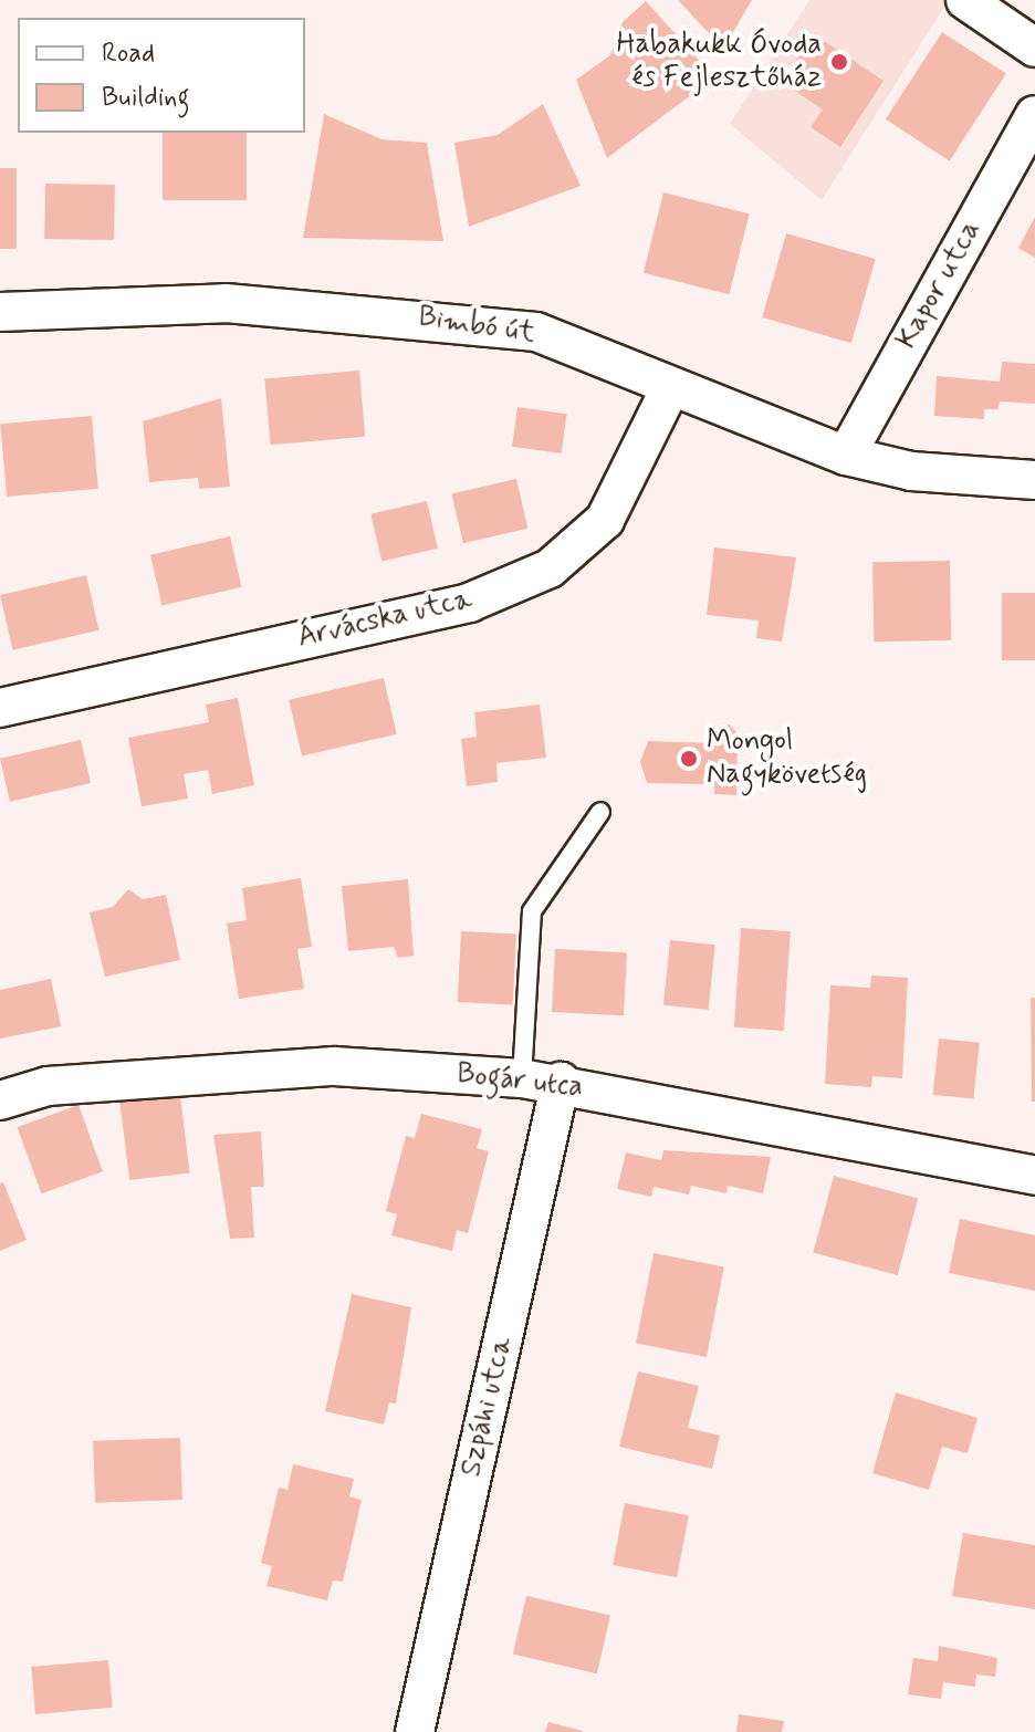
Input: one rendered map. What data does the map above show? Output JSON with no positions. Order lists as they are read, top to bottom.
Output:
{
  "streets": {
    "street": [
      "Kapor utca",
      "Bimbó út",
      "Árvácska utca",
      "Bogár utca",
      "Szpáhi utca"
    ]
  },
  "crossings": [
    ["Kapor utca", "Bimbó út"],
    ["Bimbó út", "Árvácska utca"],
    ["Bogár utca", "Szpáhi utca"]
  ],
  "places": ["Habakukk Óvoda és Fejlesztőház", "Mongol Nagykövetség"],
  "legend": ["Road", "Building"]
}
